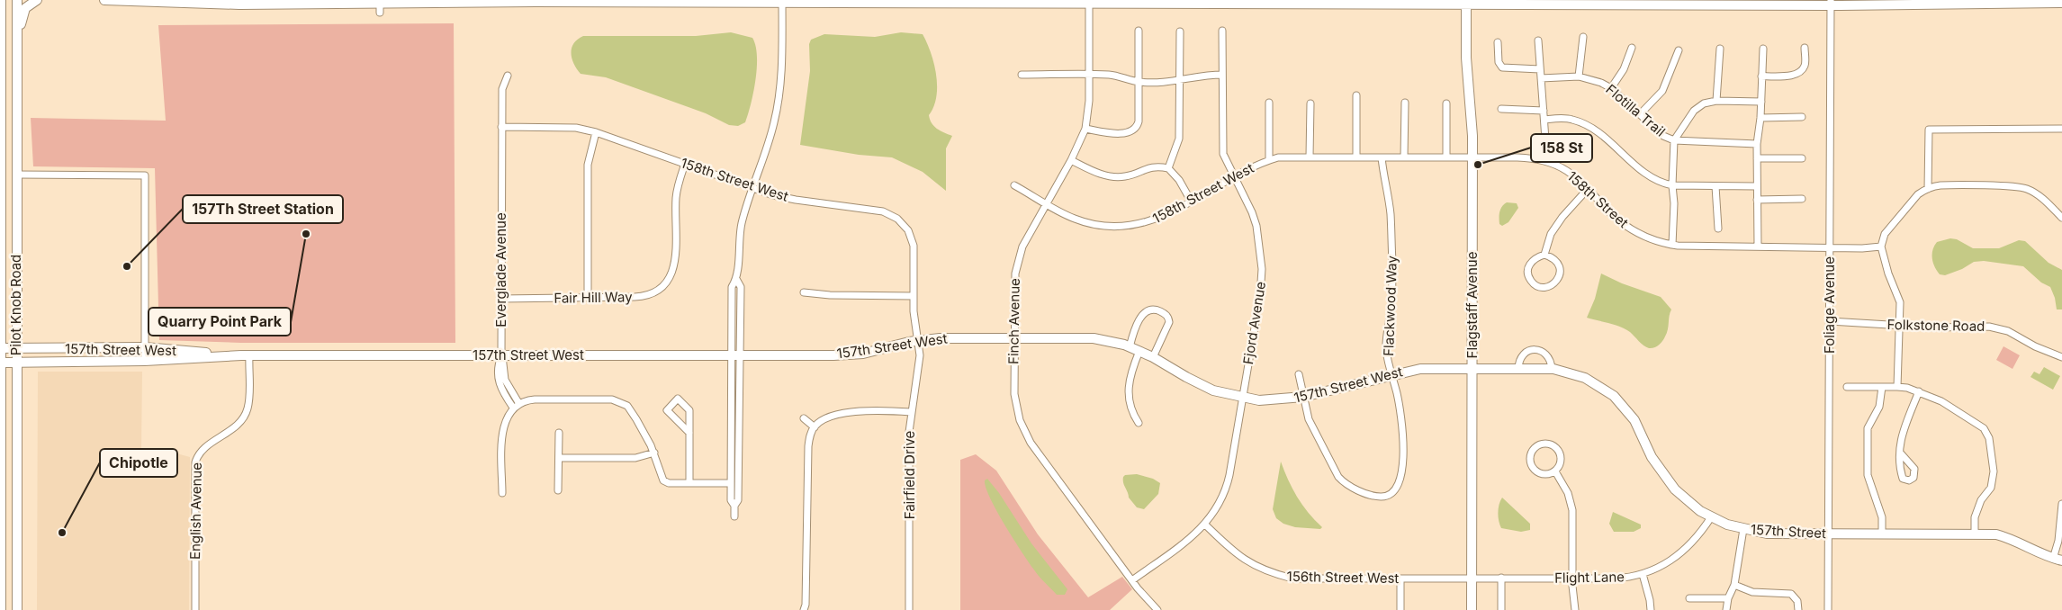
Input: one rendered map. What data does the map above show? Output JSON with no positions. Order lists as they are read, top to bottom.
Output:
{
  "streets": {
    "main road": [
      "Pilot Knob Road",
      "Flagstaff Avenue",
      "157th Street West",
      "157th Street"
    ],
    "street": [
      "Flotilla Trail",
      "158th Street West",
      "158th Street",
      "Everglade Avenue",
      "Fair Hill Way",
      "Foliage Avenue",
      "Flackwood Way",
      "Finch Avenue",
      "Fjord Avenue",
      "Folkstone Road",
      "Fairfield Drive",
      "English Avenue",
      "156th Street West",
      "Flight Lane"
    ]
  },
  "crossings": [
    ["158th Street West", "158th Street"],
    ["158th Street West", "Everglade Avenue"],
    ["158th Street West", "Fair Hill Way"],
    ["158th Street West", "Flagstaff Avenue"],
    ["158th Street West", "Flackwood Way"],
    ["158th Street West", "Finch Avenue"],
    ["158th Street West", "Fjord Avenue"],
    ["158th Street West", "157th Street West"],
    ["158th Street West", "Fairfield Drive"],
    ["158th Street", "Flagstaff Avenue"],
    ["158th Street", "Foliage Avenue"],
    ["Everglade Avenue", "Fair Hill Way"],
    ["Everglade Avenue", "157th Street West"],
    ["Pilot Knob Road", "157th Street West"],
    ["Flagstaff Avenue", "157th Street West"],
    ["Flagstaff Avenue", "157th Street"],
    ["Flagstaff Avenue", "156th Street West"],
    ["Flagstaff Avenue", "Flight Lane"],
    ["Foliage Avenue", "Folkstone Road"],
    ["Foliage Avenue", "157th Street"],
    ["Flackwood Way", "157th Street West"],
    ["Finch Avenue", "Fjord Avenue"],
    ["Finch Avenue", "157th Street West"],
    ["Fjord Avenue", "157th Street West"],
    ["Fjord Avenue", "156th Street West"],
    ["157th Street West", "Fairfield Drive"],
    ["157th Street West", "English Avenue"],
    ["157th Street West", "157th Street"],
    ["157th Street", "Flight Lane"],
    ["156th Street West", "Flight Lane"]
  ],
  "places": [
    "158 St",
    "Quarry Point Park",
    "157Th Street Station",
    "Chipotle"
  ]
}
